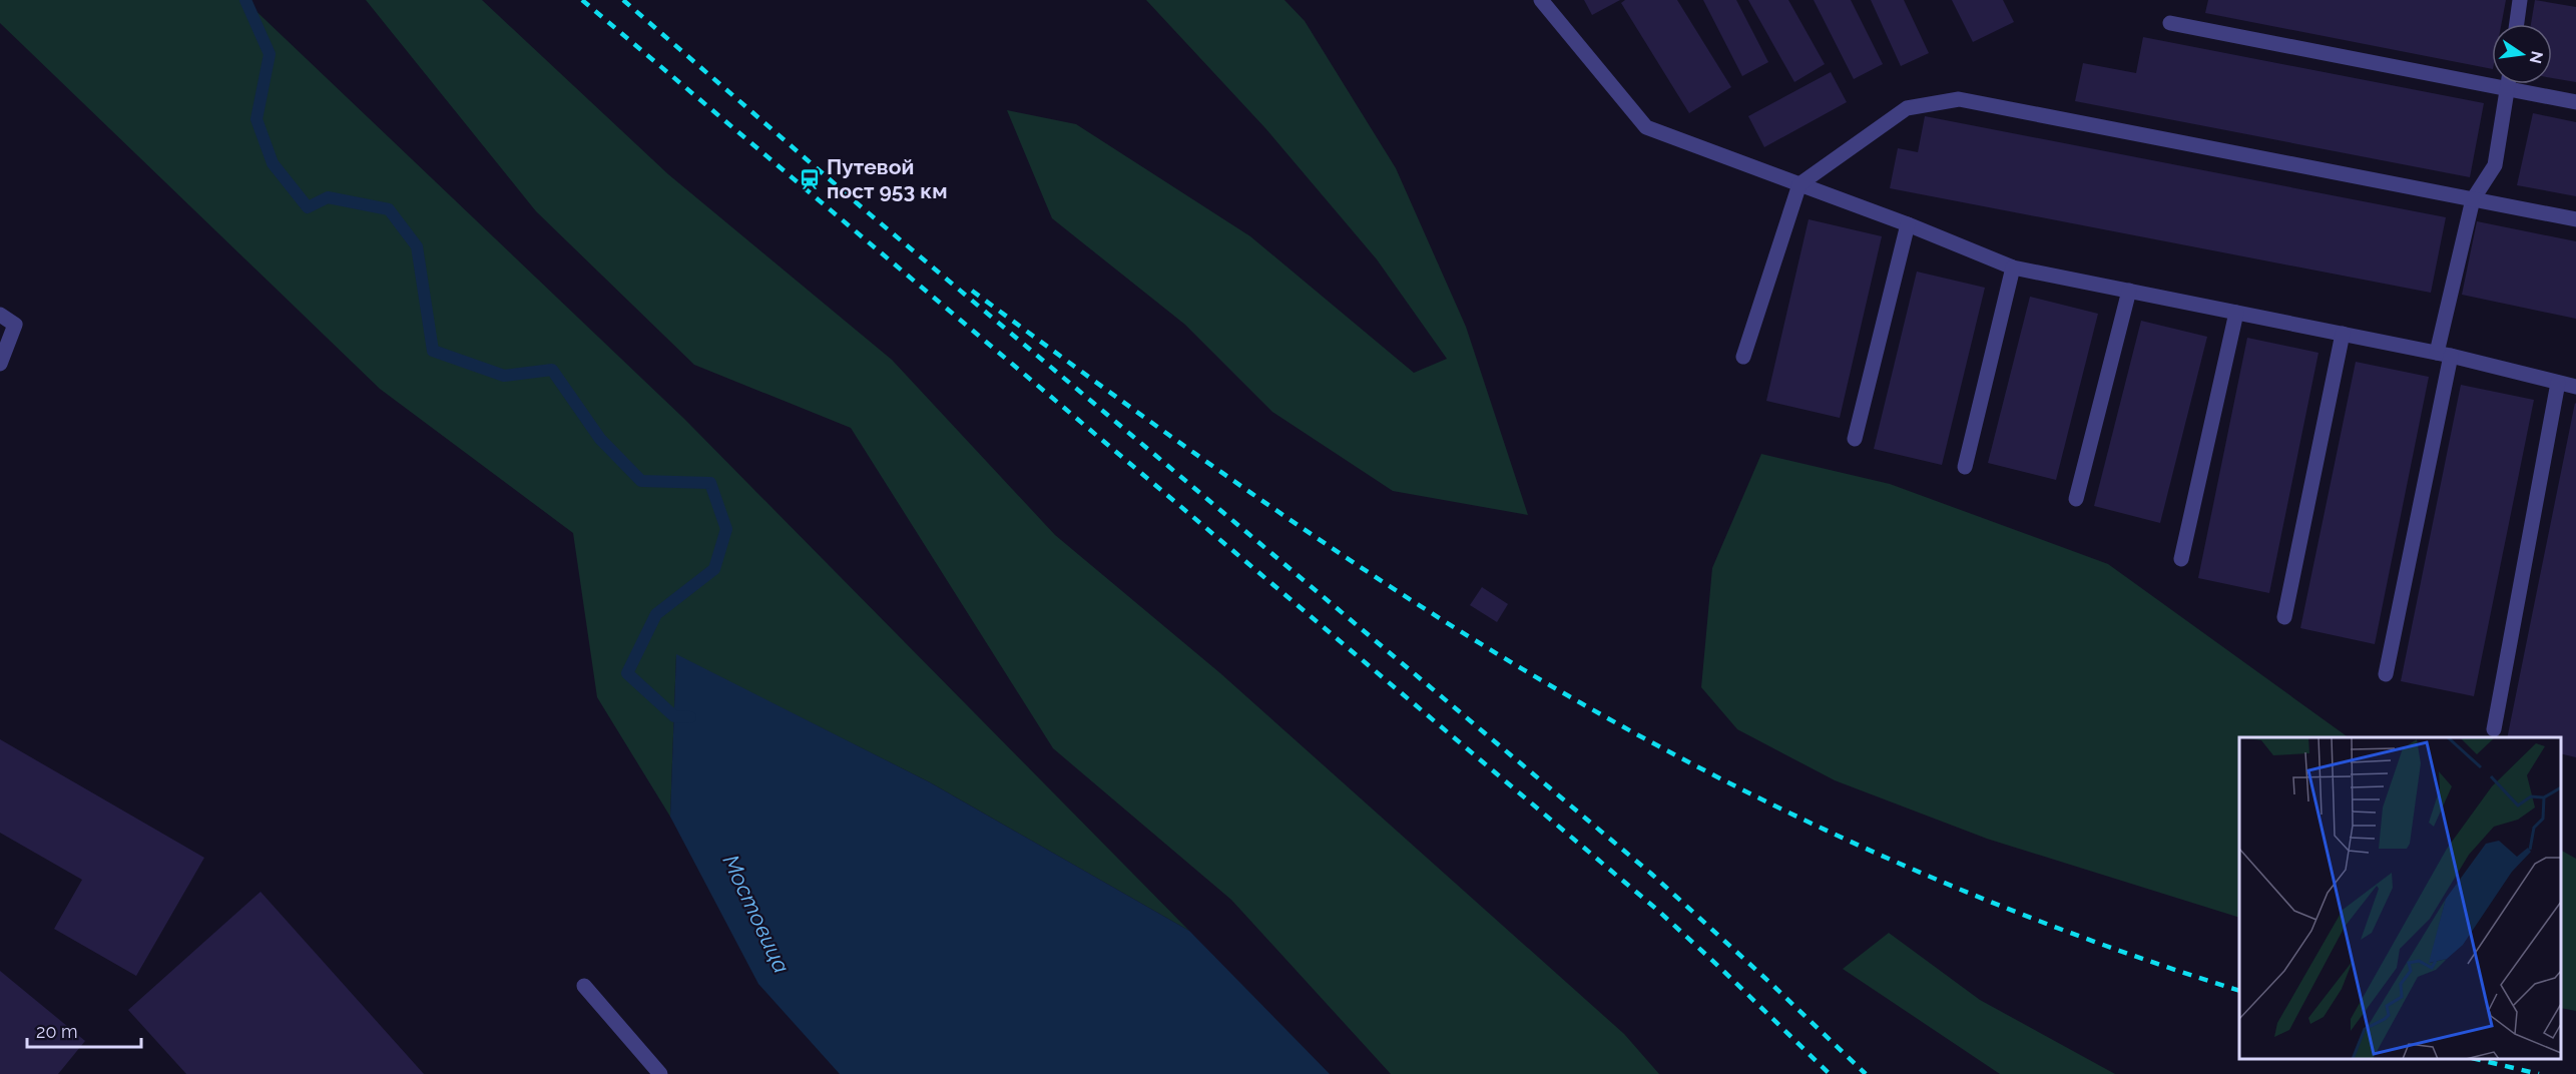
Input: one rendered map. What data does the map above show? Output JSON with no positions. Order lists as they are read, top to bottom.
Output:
{
  "water": ["Мостовица"],
  "places": {
    "station": ["Путевой пост 953 км"]
  },
  "scale_bar": "20 m",
  "north": "right"
}
